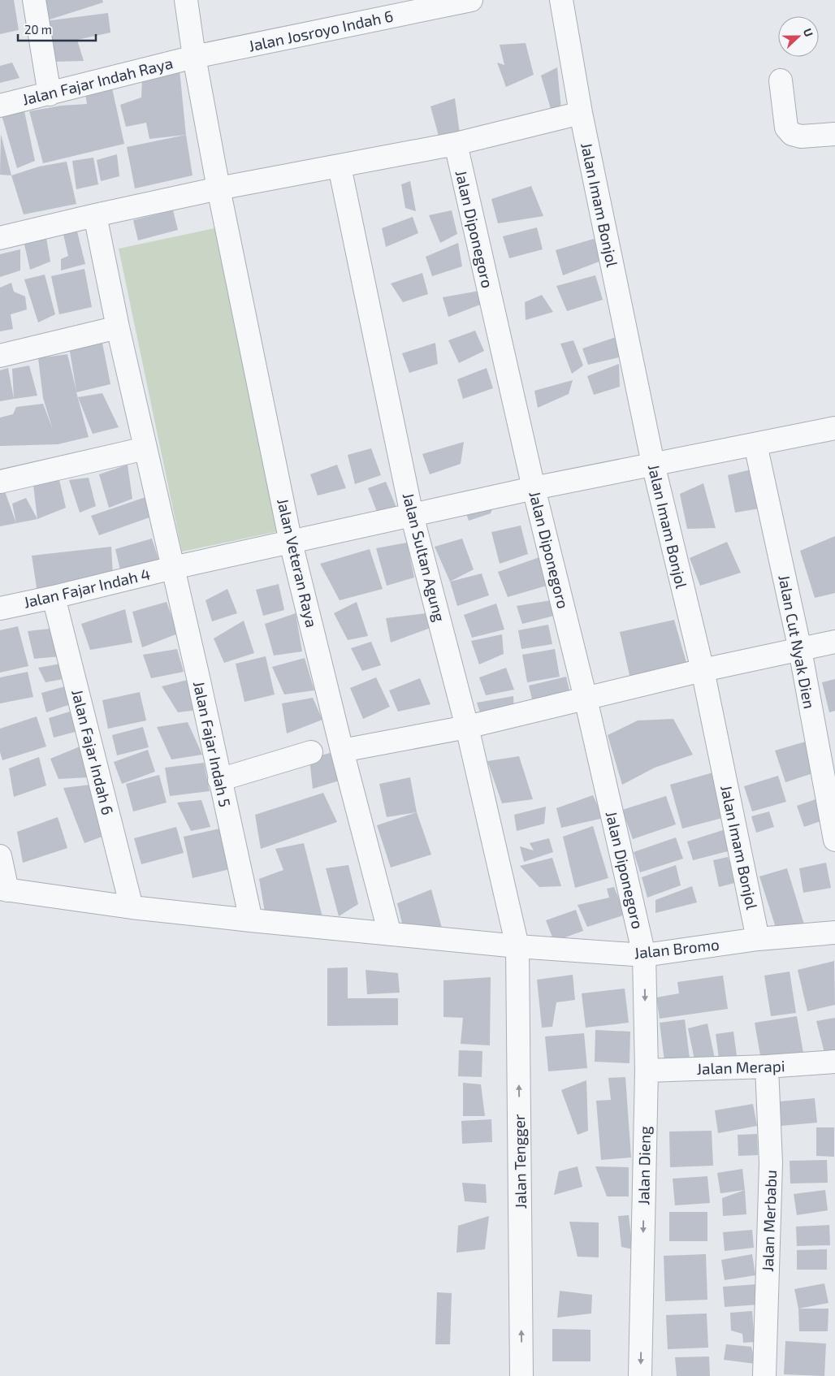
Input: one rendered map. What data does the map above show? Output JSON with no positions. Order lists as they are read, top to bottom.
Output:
{
  "streets": {
    "street": [
      "Jalan Josroyo Indah 6",
      "Jalan Fajar Indah Raya",
      "Jalan Imam Bonjol",
      "Jalan Diponegoro",
      "Jalan Sultan Agung",
      "Jalan Veteran Raya",
      "Jalan Fajar Indah 4",
      "Jalan Cut Nyak Dien",
      "Jalan Fajar Indah 5",
      "Jalan Fajar Indah 6",
      "Jalan Bromo",
      "Jalan Merapi",
      "Jalan Tengger",
      "Jalan Dieng",
      "Jalan Merbabu"
    ]
  },
  "crossings": [
    ["Jalan Josroyo Indah 6", "Jalan Fajar Indah Raya"],
    ["Jalan Josroyo Indah 6", "Jalan Veteran Raya"],
    ["Jalan Fajar Indah Raya", "Jalan Veteran Raya"],
    ["Jalan Imam Bonjol", "Jalan Fajar Indah 4"],
    ["Jalan Imam Bonjol", "Jalan Bromo"],
    ["Jalan Diponegoro", "Jalan Fajar Indah 4"],
    ["Jalan Diponegoro", "Jalan Bromo"],
    ["Jalan Diponegoro", "Jalan Dieng"],
    ["Jalan Sultan Agung", "Jalan Fajar Indah 4"],
    ["Jalan Sultan Agung", "Jalan Bromo"],
    ["Jalan Sultan Agung", "Jalan Tengger"],
    ["Jalan Veteran Raya", "Jalan Fajar Indah 4"],
    ["Jalan Veteran Raya", "Jalan Bromo"],
    ["Jalan Fajar Indah 4", "Jalan Cut Nyak Dien"],
    ["Jalan Fajar Indah 4", "Jalan Fajar Indah 5"],
    ["Jalan Fajar Indah 4", "Jalan Fajar Indah 6"],
    ["Jalan Fajar Indah 5", "Jalan Bromo"],
    ["Jalan Fajar Indah 6", "Jalan Bromo"],
    ["Jalan Bromo", "Jalan Tengger"],
    ["Jalan Bromo", "Jalan Dieng"],
    ["Jalan Merapi", "Jalan Dieng"],
    ["Jalan Merapi", "Jalan Merbabu"]
  ],
  "one_way": ["Jalan Tengger", "Jalan Dieng"],
  "scale_bar": "20 m",
  "north": "right"
}
